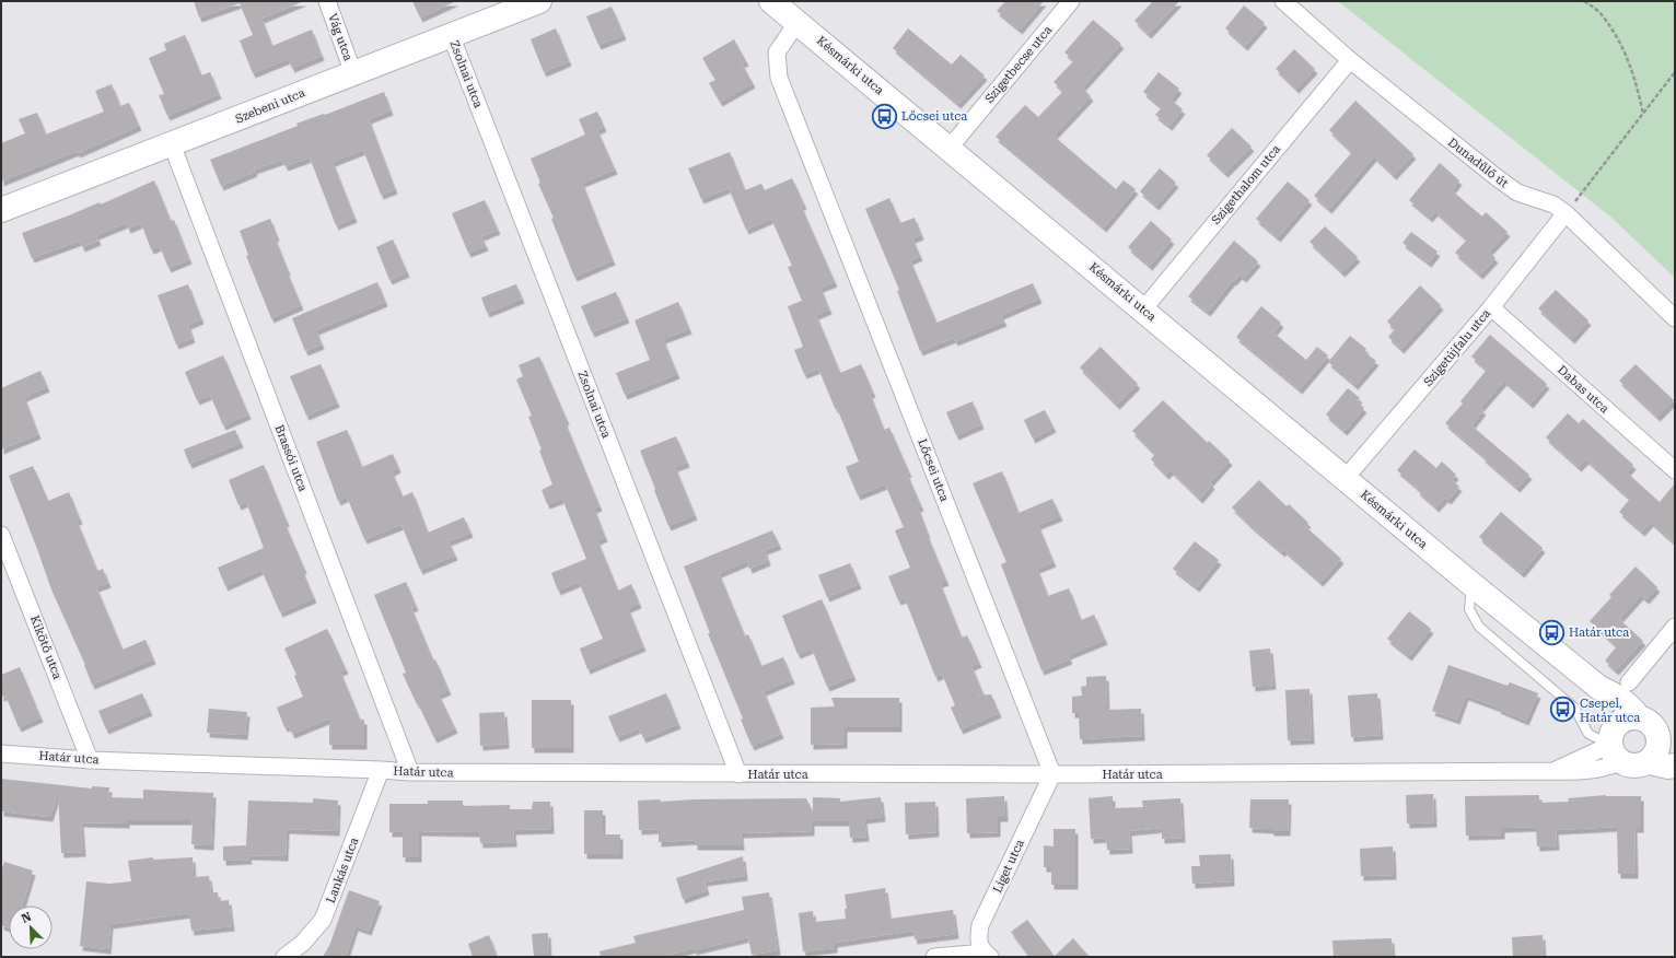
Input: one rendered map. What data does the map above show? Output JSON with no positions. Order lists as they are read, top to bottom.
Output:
{
  "streets": {
    "street": [
      "Vág utca",
      "Szigetbecse utca",
      "Késmárki utca",
      "Zsolnai utca",
      "Szebeni utca",
      "Dunadűlő út",
      "Szigethalom utca",
      "Szigetújfalu utca",
      "Dabas utca",
      "Brassói utca",
      "Lőcsei utca",
      "Kikötő utca",
      "Határ utca",
      "Liget utca",
      "Lankás utca"
    ]
  },
  "crossings": [
    ["Vág utca", "Szebeni utca"],
    ["Szigetbecse utca", "Késmárki utca"],
    ["Késmárki utca", "Szigethalom utca"],
    ["Késmárki utca", "Szigetújfalu utca"],
    ["Késmárki utca", "Lőcsei utca"],
    ["Késmárki utca", "Határ utca"],
    ["Zsolnai utca", "Szebeni utca"],
    ["Zsolnai utca", "Határ utca"],
    ["Szebeni utca", "Brassói utca"],
    ["Dunadűlő út", "Szigethalom utca"],
    ["Dunadűlő út", "Szigetújfalu utca"],
    ["Szigetújfalu utca", "Dabas utca"],
    ["Brassói utca", "Határ utca"],
    ["Lőcsei utca", "Határ utca"],
    ["Lőcsei utca", "Liget utca"],
    ["Kikötő utca", "Határ utca"],
    ["Határ utca", "Liget utca"],
    ["Határ utca", "Lankás utca"]
  ],
  "places": {
    "bus stop": ["Lőcsei utca", "Határ utca", "Csepel, Határ utca"]
  },
  "north": "top left"
}
